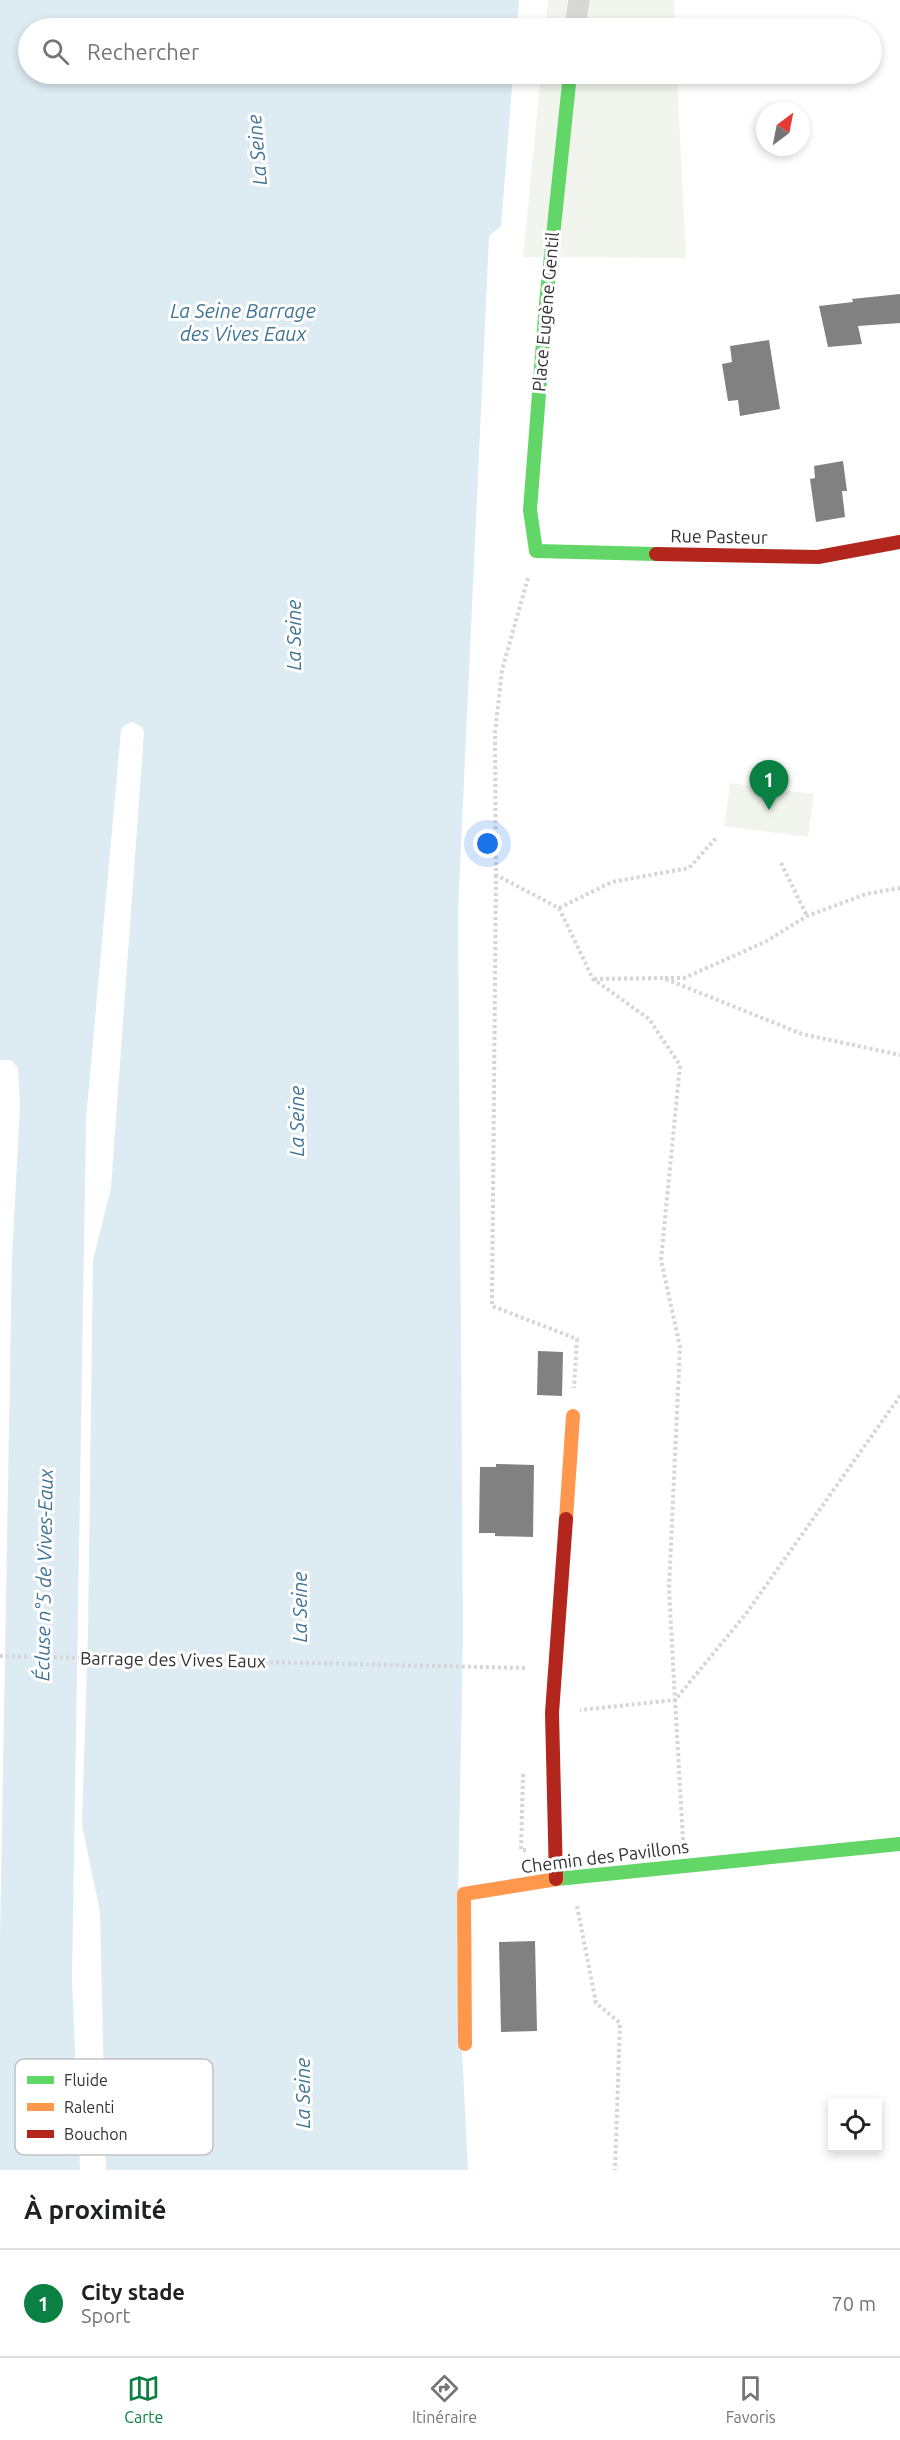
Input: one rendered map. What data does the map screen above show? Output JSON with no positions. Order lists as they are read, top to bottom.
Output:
{
  "streets": {
    "street": ["Place Eugène Gentil", "Rue Pasteur", "Chemin des Pavillons"],
    "path": ["Barrage des Vives Eaux"]
  },
  "crossings": [
    ["Place Eugène Gentil", "Rue Pasteur"]
  ],
  "water": ["La Seine", "La Seine Barrage des Vives Eaux", "Écluse n°5 de Vives-Eaux"],
  "legend": ["Fluide", "Ralenti", "Bouchon"],
  "north": "top right",
  "page": {
    "search": "Rechercher",
    "pins": "1",
    "heading": "À proximité",
    "list": [
      {
        "mark": "1",
        "name": "City stade",
        "note": "Sport",
        "value": "70 m"
      }
    ],
    "nav": ["Carte", "Itinéraire", "Favoris"]
  }
}
